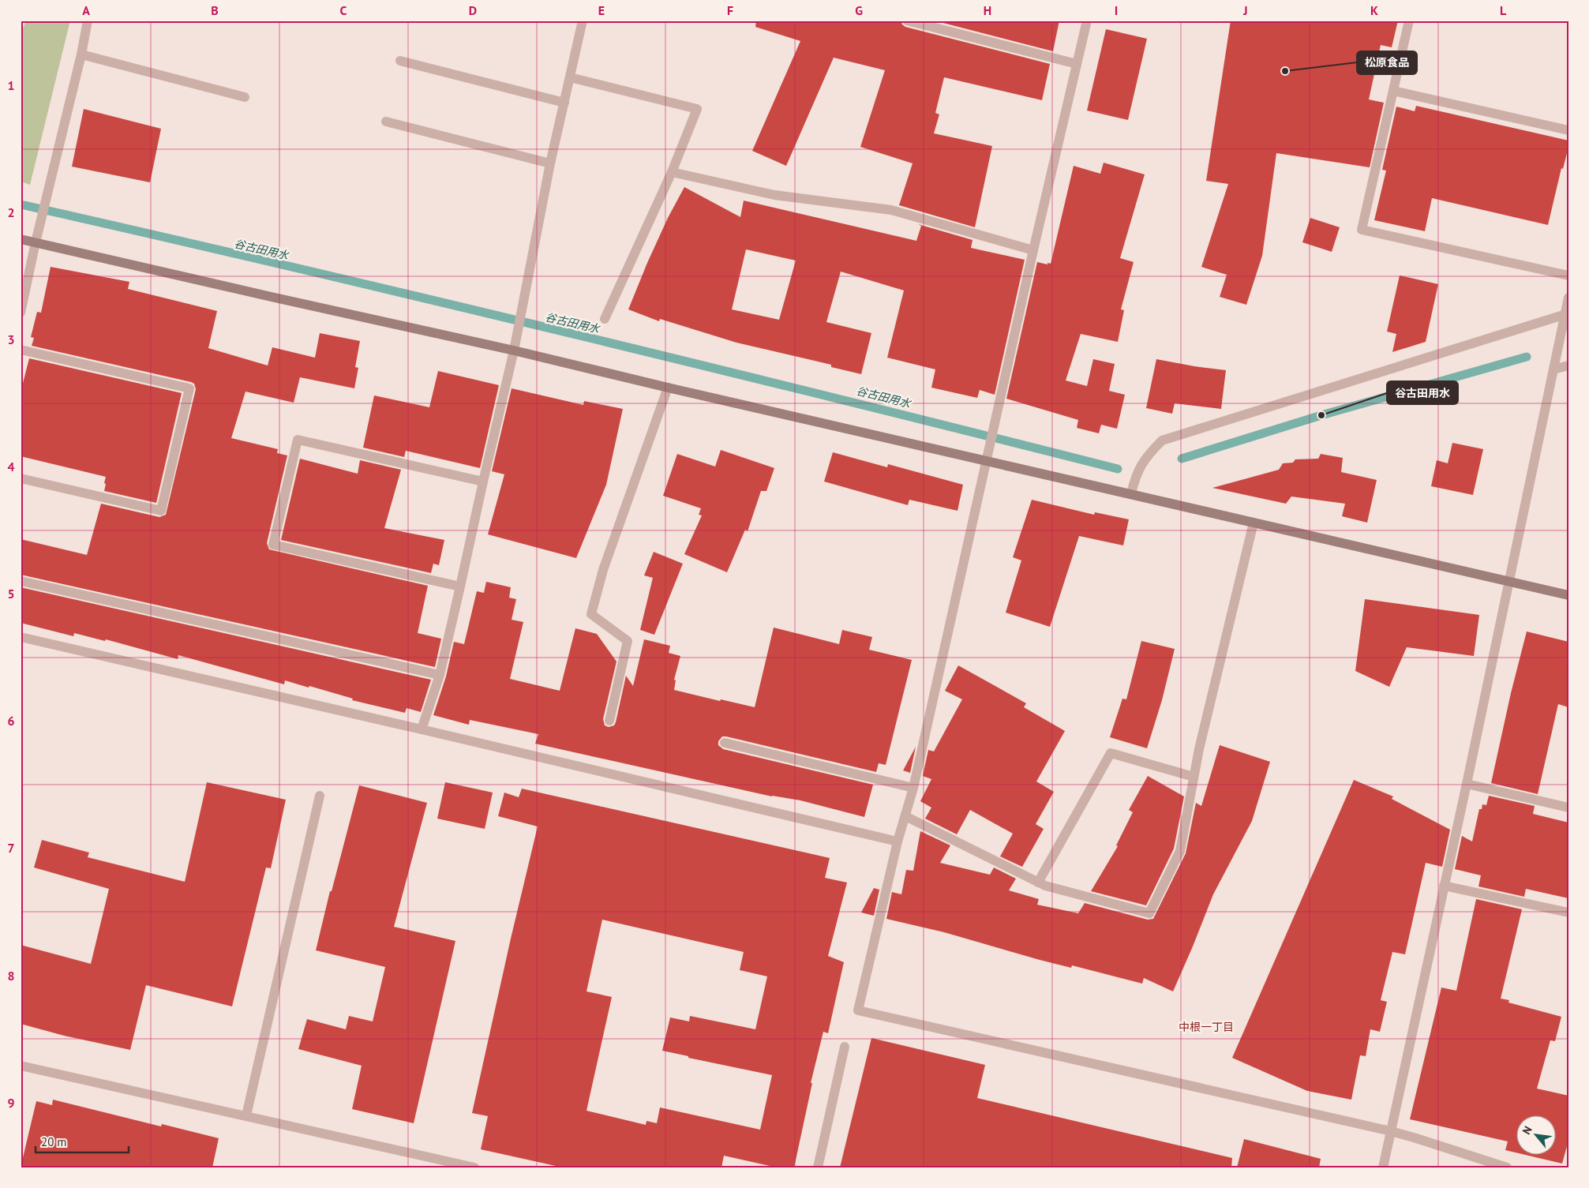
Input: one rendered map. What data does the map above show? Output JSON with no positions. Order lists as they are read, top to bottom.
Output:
{
  "districts": ["中根一丁目"],
  "water": ["谷古田用水"],
  "places": ["松原食品", "谷古田用水"],
  "scale_bar": "20 m",
  "north": "top left",
  "grid": {
    "columns": [
      "A",
      "B",
      "C",
      "D",
      "E",
      "F",
      "G",
      "H",
      "I",
      "J",
      "K",
      "L"
    ],
    "rows": [
      "1",
      "2",
      "3",
      "4",
      "5",
      "6",
      "7",
      "8",
      "9"
    ]
  }
}
